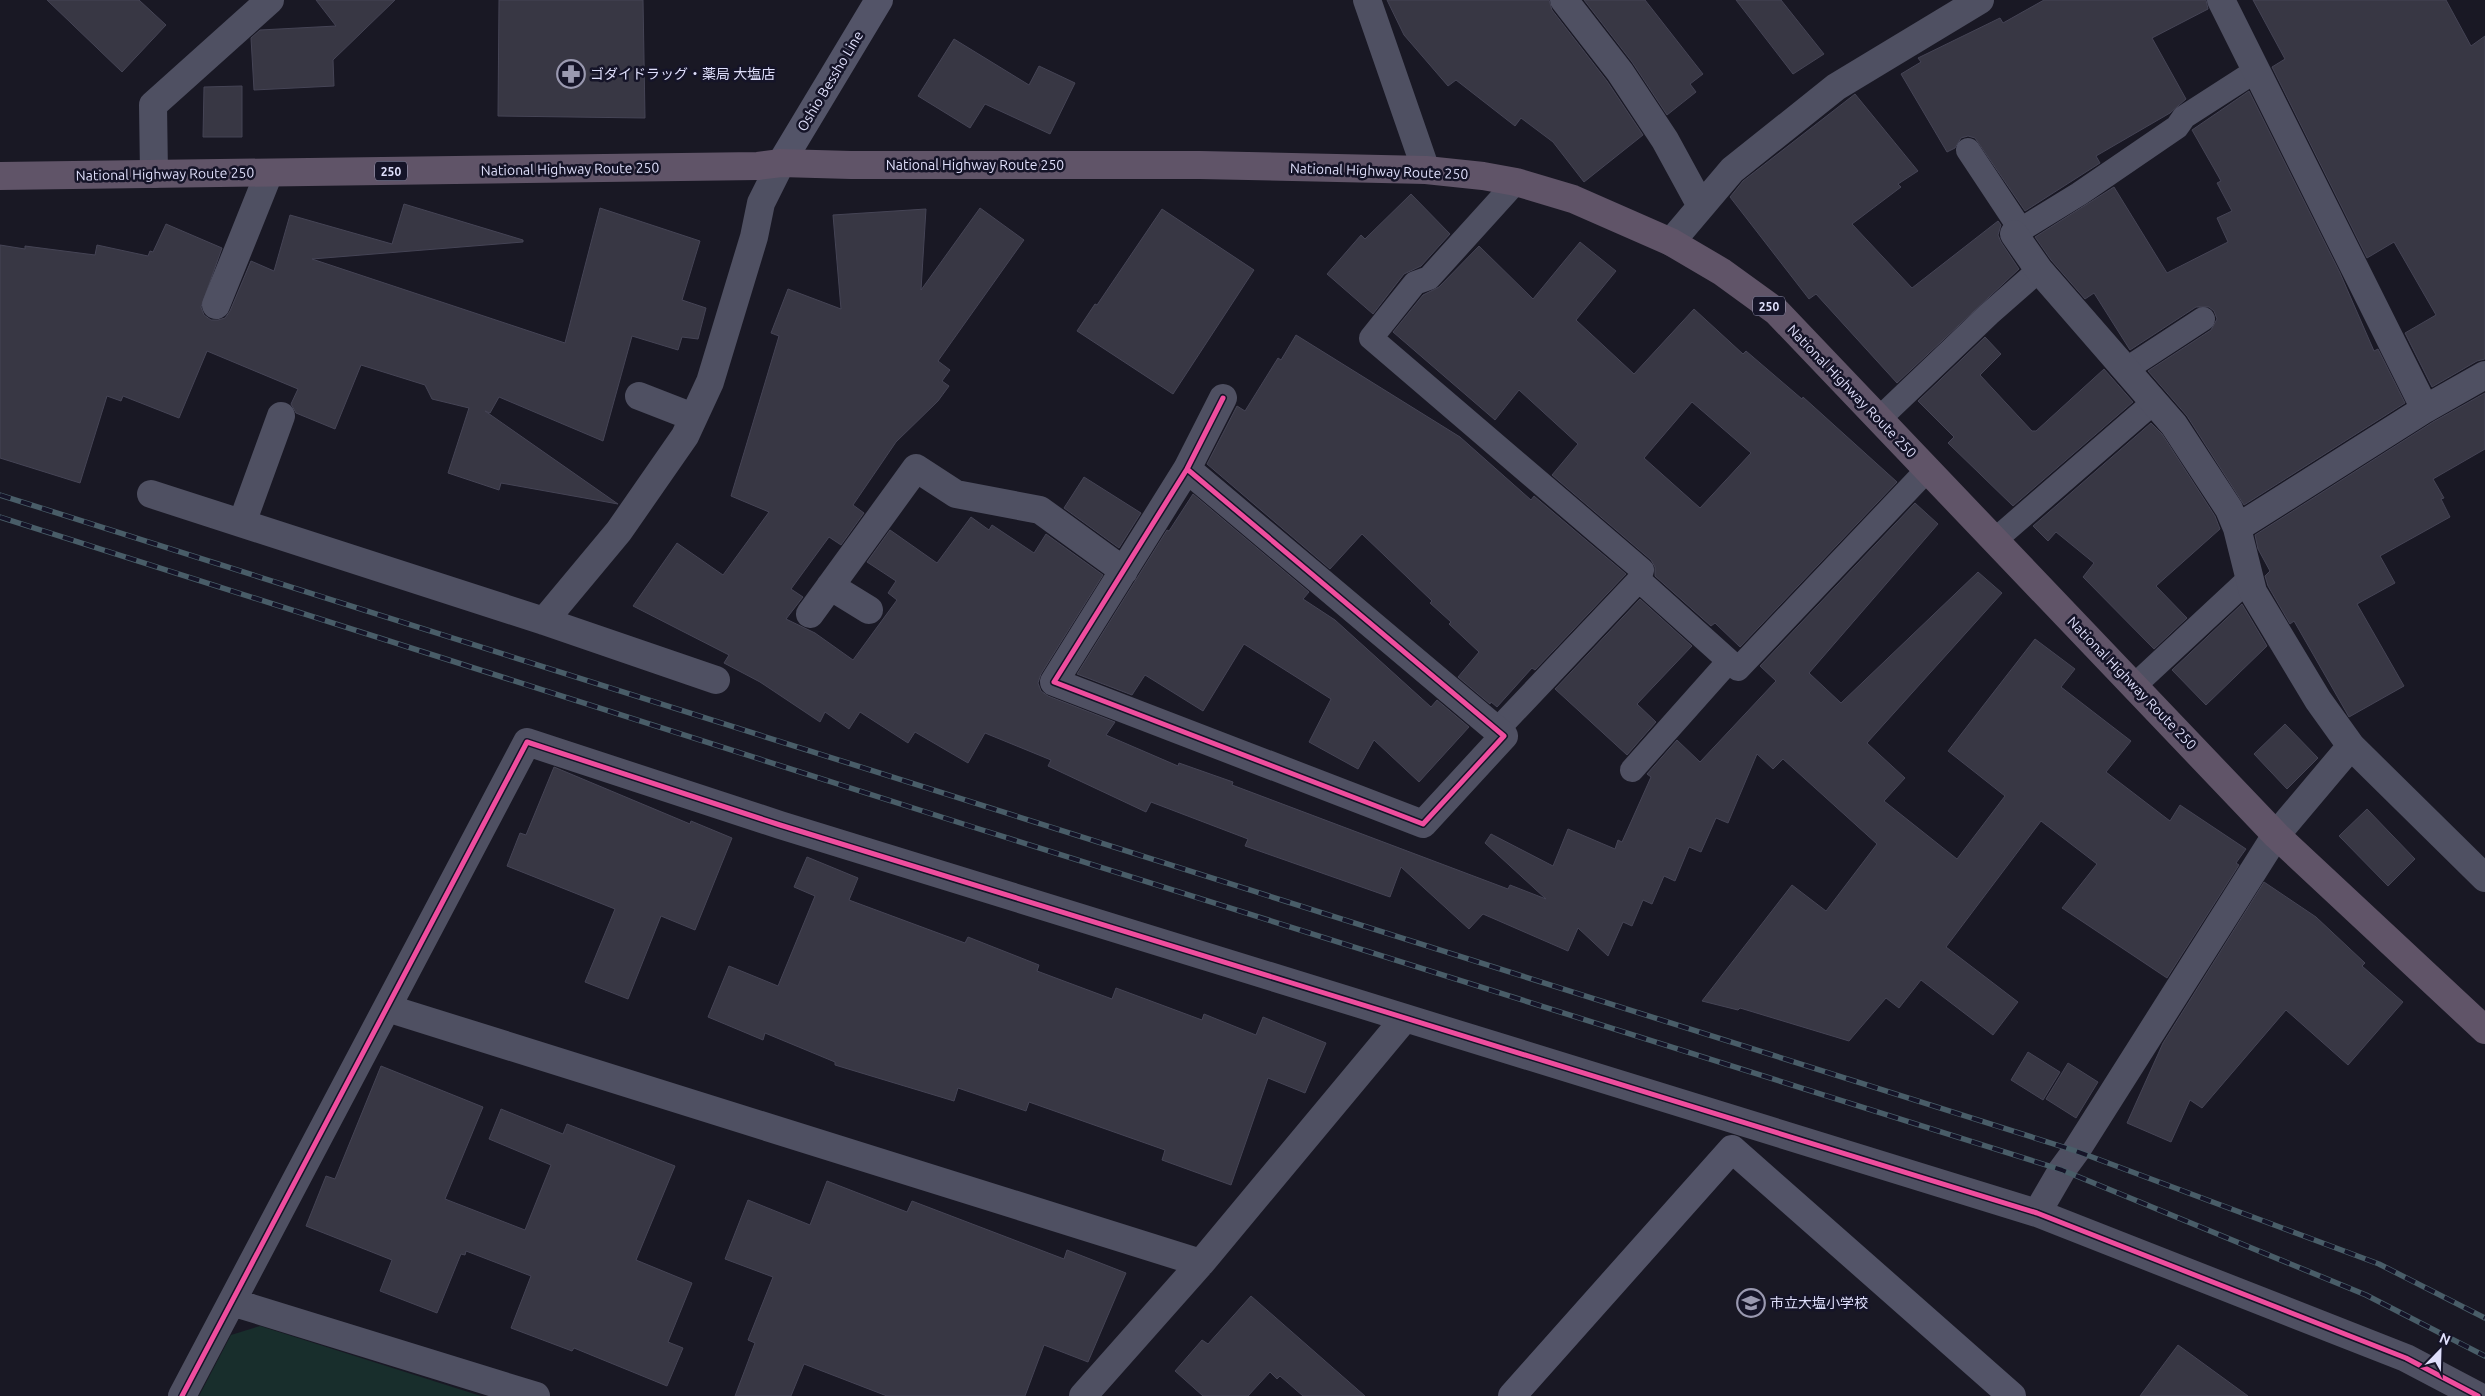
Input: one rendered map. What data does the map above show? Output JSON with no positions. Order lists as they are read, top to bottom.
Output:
{
  "streets": {
    "highway": ["National Highway Route 250", "250"],
    "street": ["Oshio Bessho Line"]
  },
  "crossings": [
    ["Oshio Bessho Line", "National Highway Route 250"]
  ],
  "places": {
    "pharmacy": ["ゴダイドラッグ・薬局 大塩店"],
    "school or university": ["市立大塩小学校"]
  },
  "north": "top right"
}
